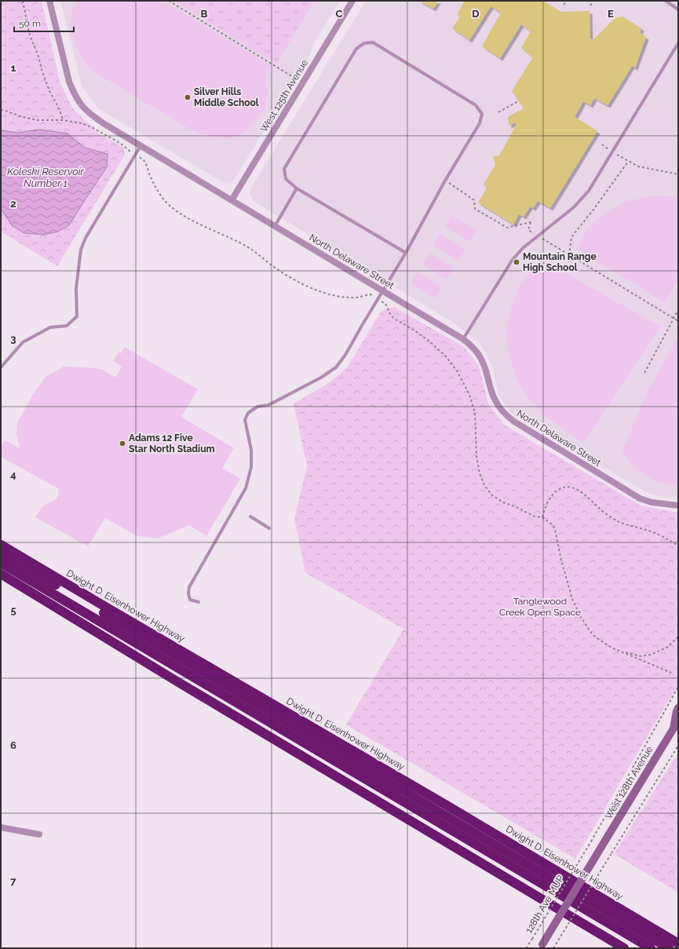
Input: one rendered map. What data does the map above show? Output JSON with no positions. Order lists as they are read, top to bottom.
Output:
{
  "streets": {
    "highway": ["Dwight D. Eisenhower Highway"],
    "main road": ["West 128th Avenue"],
    "street": ["West 125th Avenue", "North Delaware Street"],
    "path": ["128th Ave MUP"]
  },
  "crossings": [
    ["West 125th Avenue", "North Delaware Street"]
  ],
  "water": ["Koleski Reservoir Number 1"],
  "parks": ["Tanglewood Creek Open Space"],
  "places": ["Silver Hills Middle School", "Mountain Range High School", "Adams 12 Five Star North Stadium"],
  "scale_bar": "50 m",
  "grid": {
    "columns": [
      "B",
      "C",
      "D",
      "E"
    ],
    "rows": [
      "1",
      "2",
      "3",
      "4",
      "5",
      "6",
      "7"
    ]
  }
}
